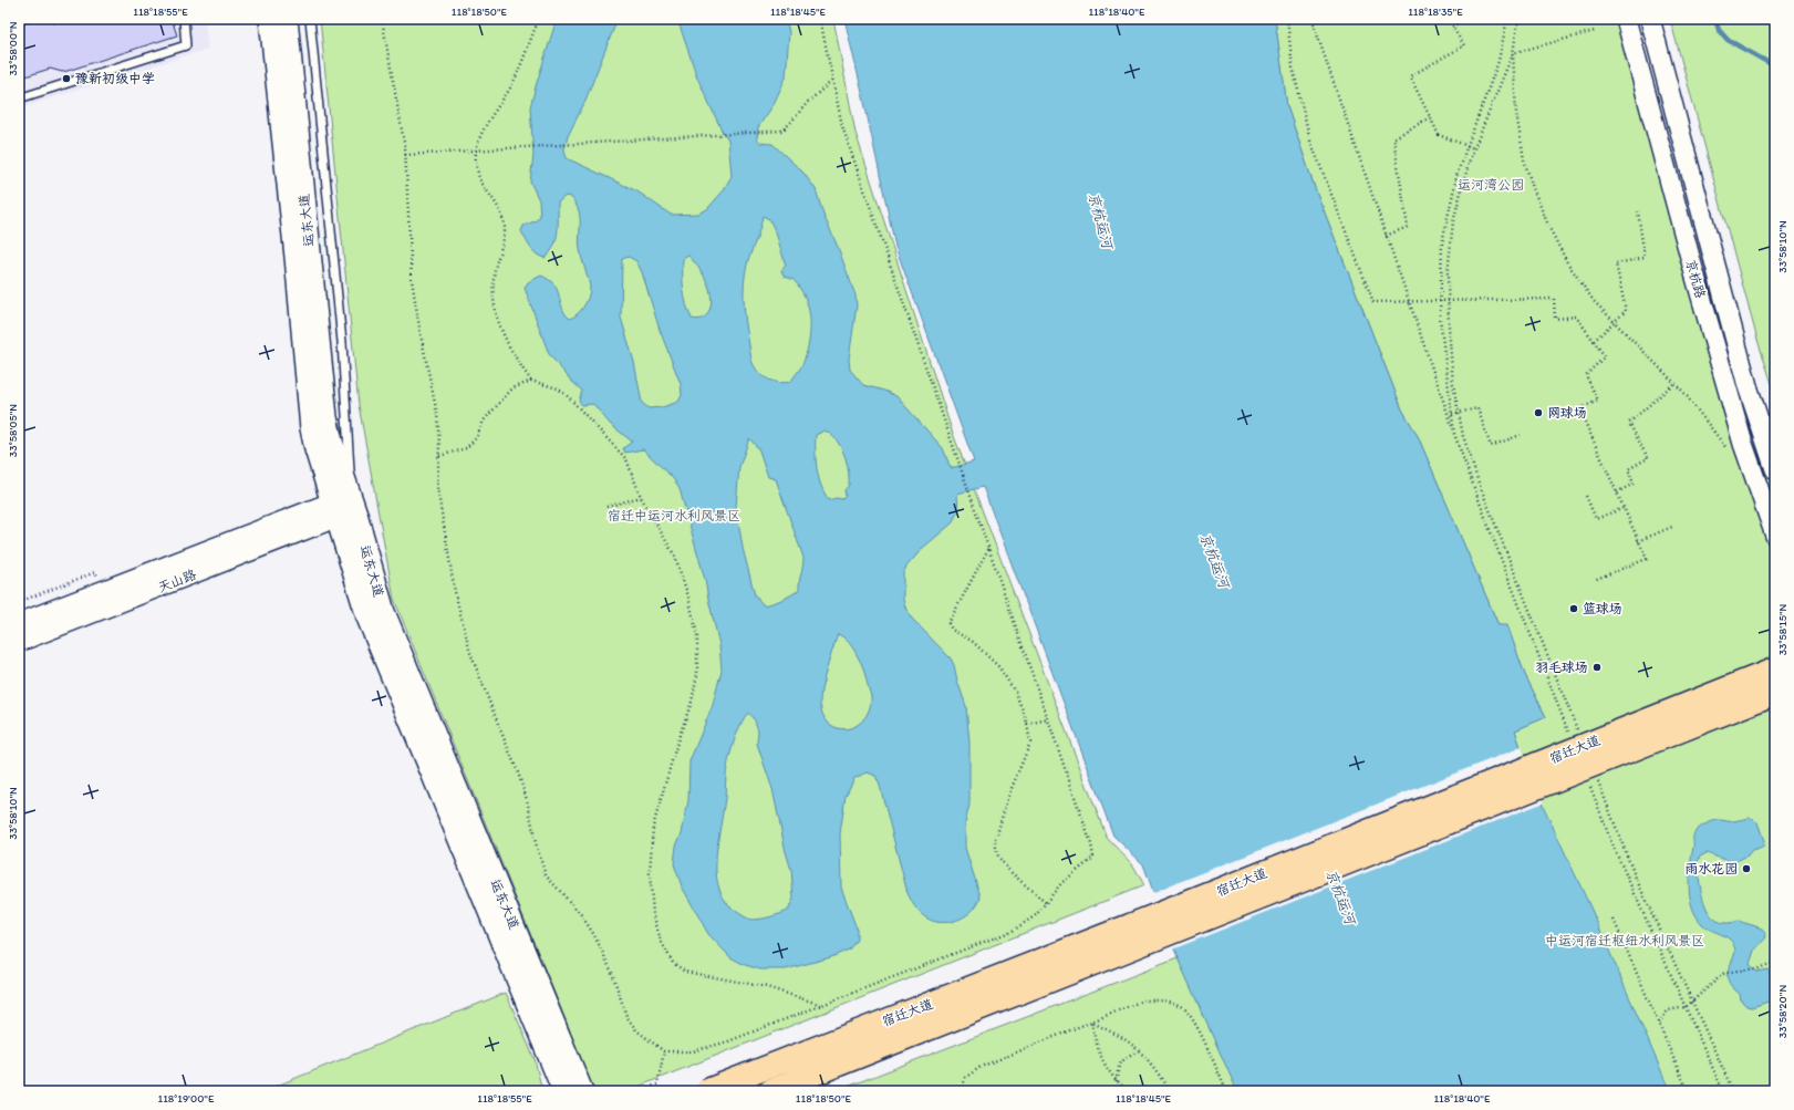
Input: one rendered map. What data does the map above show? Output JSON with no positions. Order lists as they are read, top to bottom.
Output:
{
  "streets": {
    "main road": ["运东大道", "宿迁大道"],
    "street": ["京杭路", "天山路"]
  },
  "crossings": [
    ["运东大道", "天山路"]
  ],
  "water": ["京杭运河"],
  "parks": ["运河湾公园", "宿迁中运河水利风景区", "中运河宿迁枢纽水利风景区"],
  "places": [
    "豫新初级中学",
    "网球场",
    "篮球场",
    "羽毛球场",
    "雨水花园"
  ],
  "coordinates": [
    "118°18'55\"E",
    "118°18'50\"E",
    "118°18'45\"E",
    "118°18'40\"E",
    "118°18'35\"E",
    "33°58'00\"N",
    "33°58'10\"N",
    "33°58'05\"N",
    "33°58'15\"N",
    "33°58'20\"N",
    "118°19'00\"E"
  ]
}
